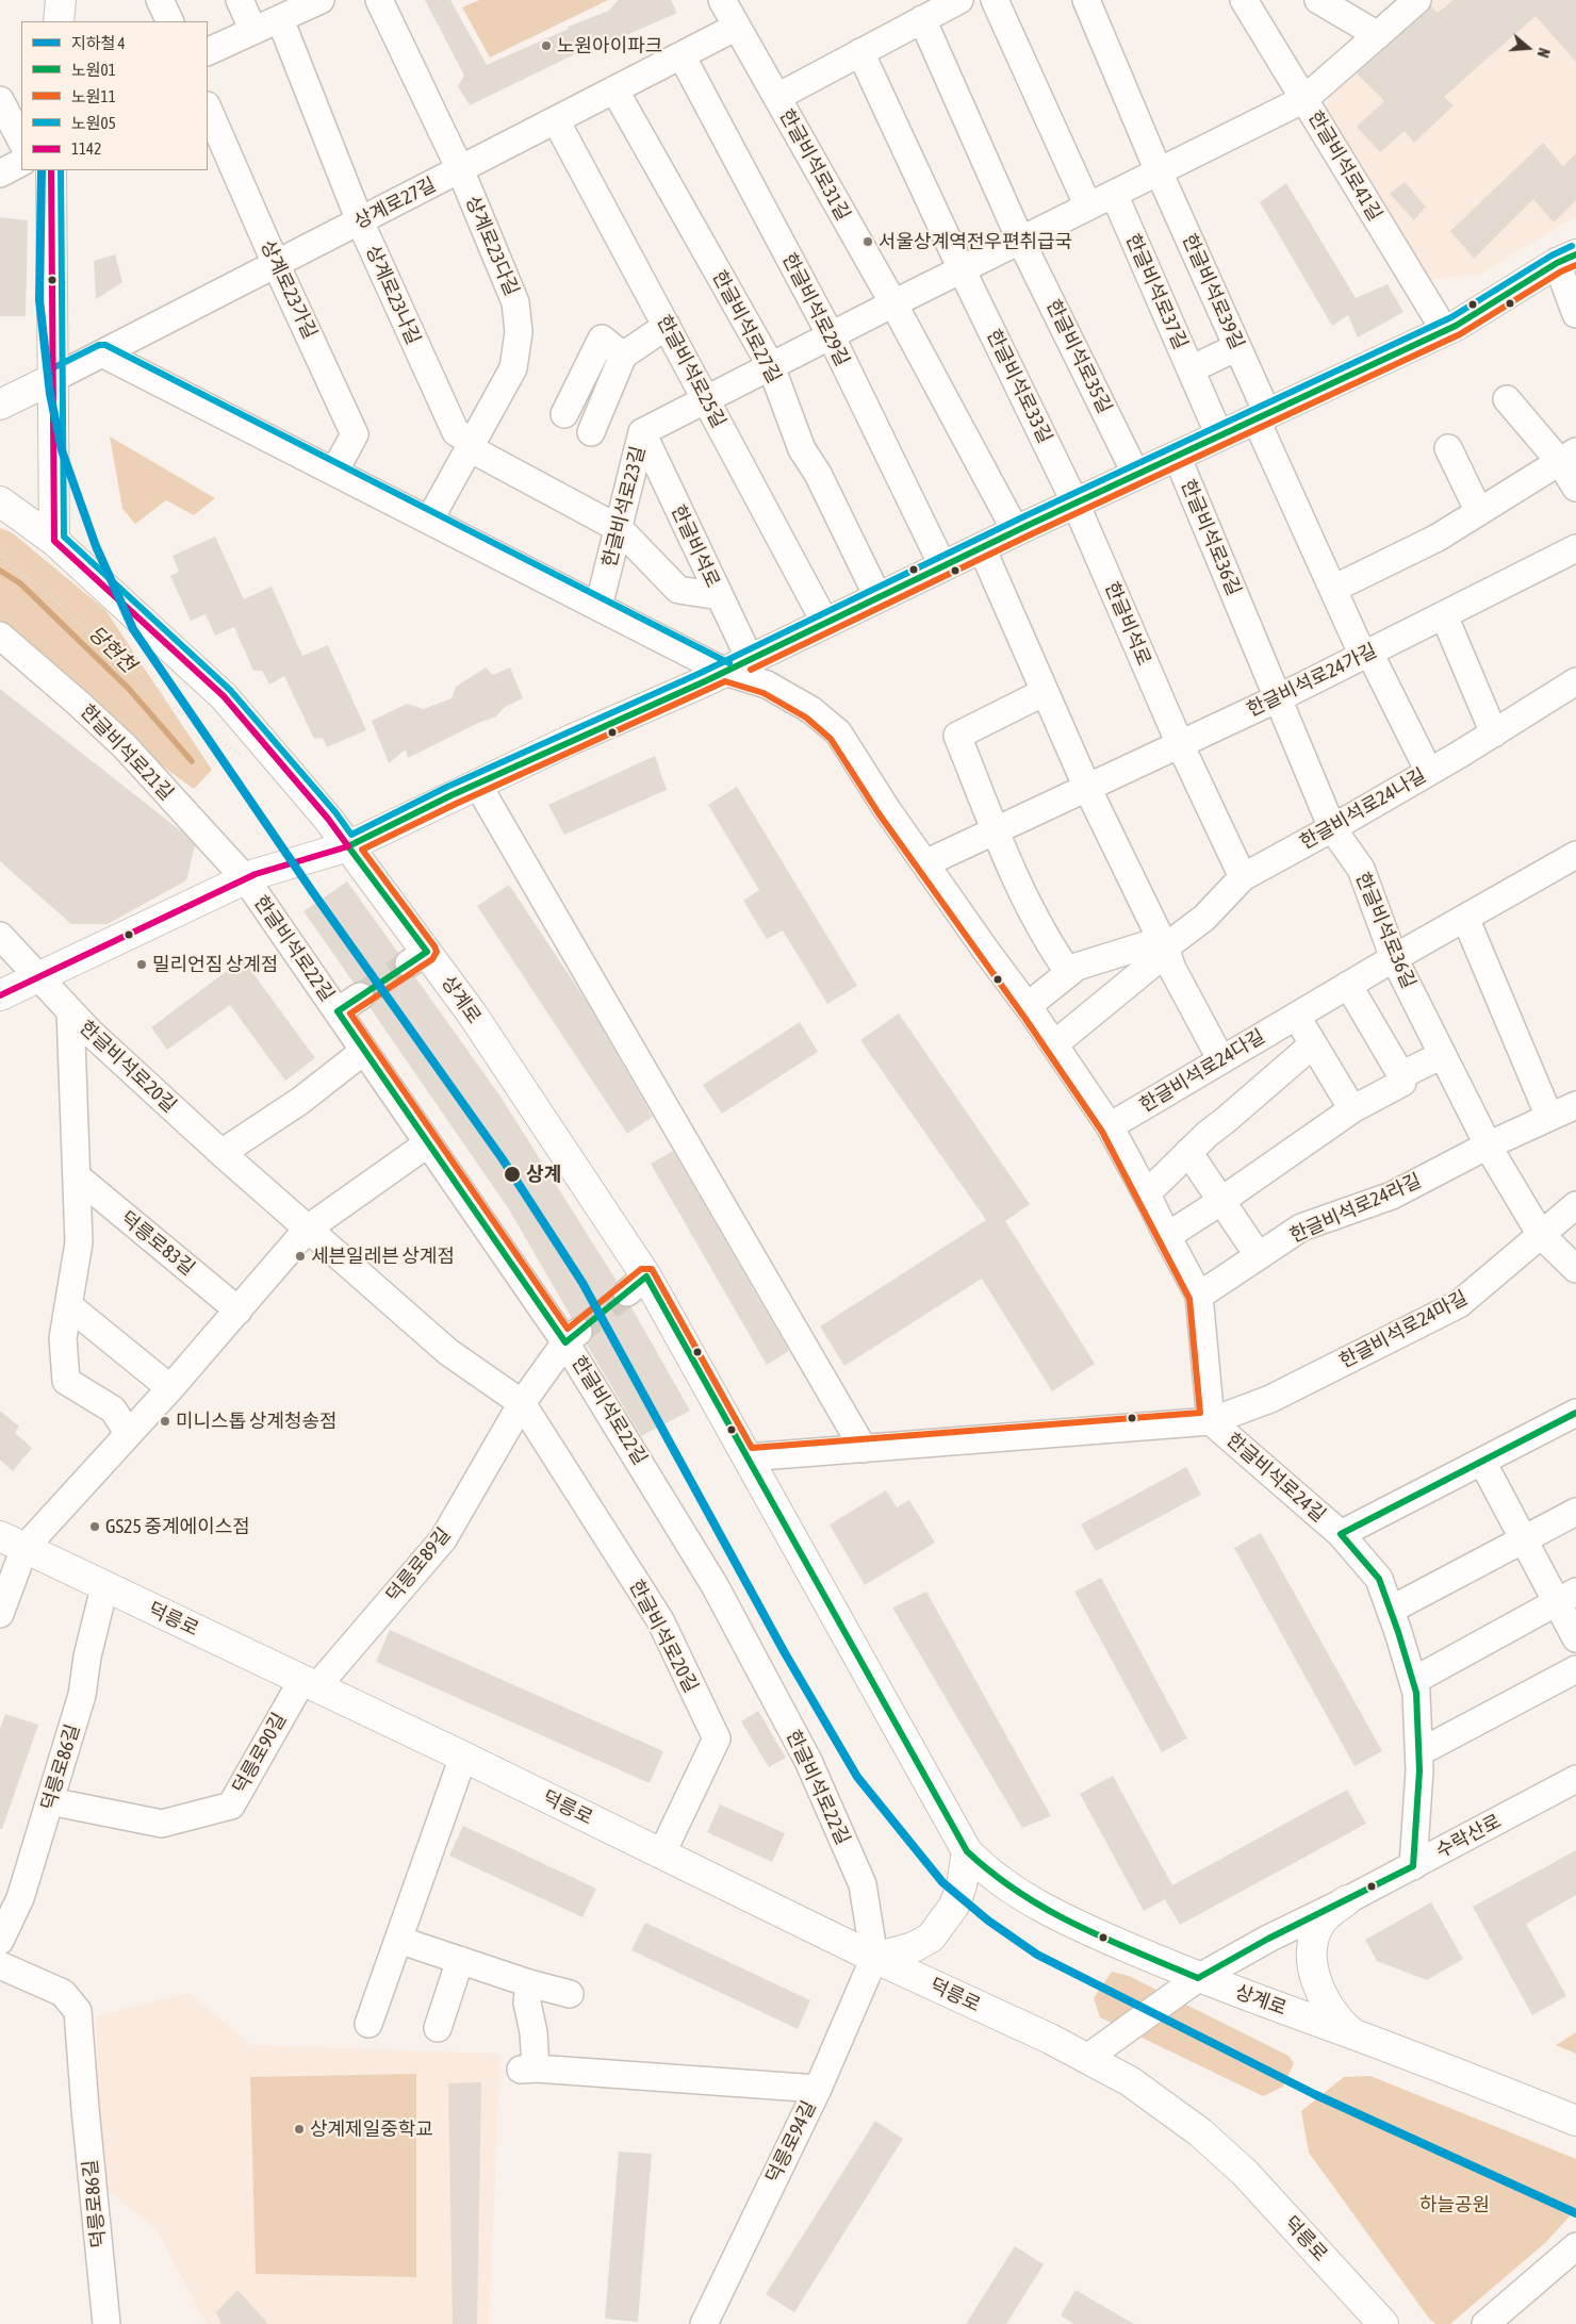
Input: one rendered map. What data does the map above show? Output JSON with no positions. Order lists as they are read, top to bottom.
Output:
{
  "streets": {
    "main road": ["상계로", "덕릉로"],
    "street": [
      "한글비석로31길",
      "한글비석로41길",
      "상계로27길",
      "상계로23다길",
      "상계로23가길",
      "한글비석로37길",
      "한글비석로39길",
      "상계로23나길",
      "한글비석로29길",
      "한글비석로27길",
      "한글비석로35길",
      "한글비석로25길",
      "한글비석로33길",
      "한글비석로23길",
      "한글비석로36길",
      "한글비석로",
      "한글비석로24가길",
      "한글비석로21길",
      "한글비석로24나길",
      "한글비석로22길",
      "한글비석로20길",
      "한글비석로24다길",
      "한글비석로24라길",
      "덕릉로83길",
      "한글비석로24마길",
      "한글비석로24길",
      "덕릉로89길",
      "덕릉로90길",
      "덕릉로86길",
      "수락산로",
      "덕릉로94길"
    ]
  },
  "crossings": [
    ["한글비석로31길", "상계로27길"],
    ["한글비석로31길", "한글비석로23길"],
    ["상계로27길", "상계로23다길"],
    ["상계로27길", "상계로23가길"],
    ["상계로27길", "상계로23나길"],
    ["상계로27길", "한글비석로29길"],
    ["상계로27길", "한글비석로27길"],
    ["상계로27길", "한글비석로25길"],
    ["상계로23다길", "상계로23나길"],
    ["상계로23나길", "한글비석로23길"],
    ["상계로23나길", "한글비석로"],
    ["한글비석로29길", "한글비석로23길"],
    ["한글비석로27길", "한글비석로23길"],
    ["한글비석로25길", "한글비석로23길"],
    ["한글비석로33길", "한글비석로"],
    ["한글비석로23길", "한글비석로"],
    ["한글비석로36길", "한글비석로24가길"],
    ["한글비석로36길", "한글비석로24나길"],
    ["한글비석로36길", "한글비석로24다길"],
    ["한글비석로36길", "한글비석로24라길"],
    ["한글비석로36길", "한글비석로24마길"],
    ["한글비석로", "한글비석로24가길"],
    ["한글비석로", "한글비석로24길"],
    ["한글비석로24가길", "한글비석로24길"],
    ["한글비석로21길", "한글비석로22길"],
    ["한글비석로24나길", "한글비석로24길"],
    ["한글비석로22길", "덕릉로"],
    ["한글비석로22길", "덕릉로94길"],
    ["상계로", "수락산로"],
    ["한글비석로20길", "덕릉로89길"],
    ["한글비석로20길", "덕릉로"],
    ["한글비석로24다길", "한글비석로24길"],
    ["한글비석로24라길", "한글비석로24길"],
    ["한글비석로24마길", "한글비석로24길"],
    ["한글비석로24길", "수락산로"],
    ["덕릉로89길", "덕릉로"],
    ["덕릉로89길", "덕릉로90길"],
    ["덕릉로", "덕릉로90길"],
    ["덕릉로", "덕릉로86길"],
    ["덕릉로", "수락산로"],
    ["덕릉로", "덕릉로94길"],
    ["덕릉로90길", "덕릉로86길"]
  ],
  "water": ["당현천"],
  "parks": ["하늘공원"],
  "places": [
    "노원아이파크",
    "서울상계역전우편취급국",
    "밀리언짐 상계점",
    "상계",
    "세븐일레븐 상계점",
    "미니스톱 상계청송점",
    "GS25 중계에이스점",
    "상계제일중학교"
  ],
  "lines": [
    "metro line 4",
    "transit line 노원05",
    "transit line 1142",
    "transit line 노원01",
    "transit line 노원11"
  ],
  "legend": [
    "지하철 4",
    "노원01",
    "노원11",
    "노원05",
    "1142"
  ],
  "north": "right"
}
